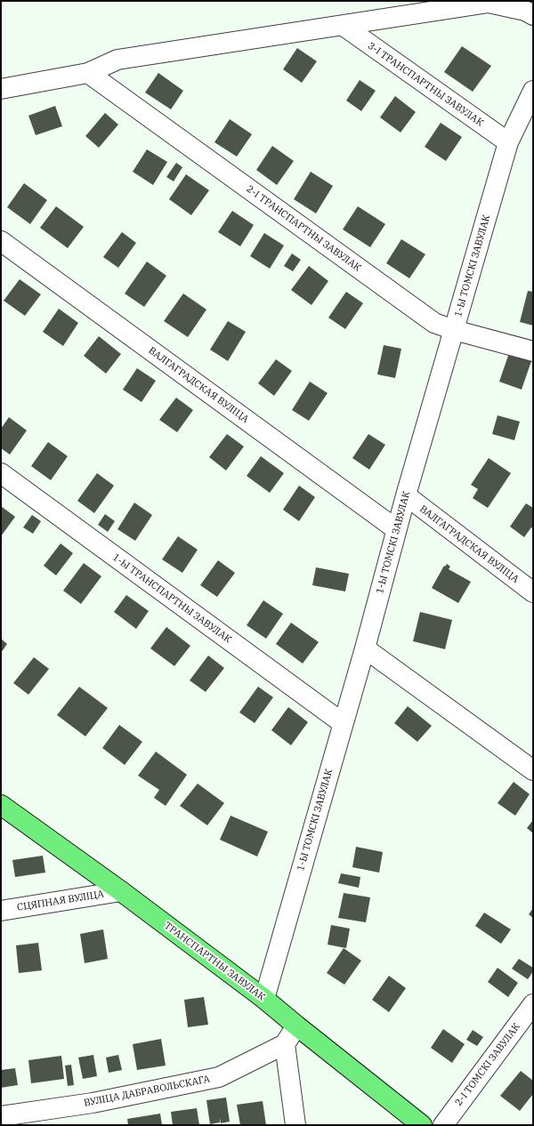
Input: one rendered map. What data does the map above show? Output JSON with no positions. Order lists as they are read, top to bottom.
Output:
{
  "streets": {
    "main road": ["ТРАНСПАРТНЫ ЗАВУЛАК"],
    "street": [
      "3-І ТРАНСПАРТНЫ ЗАВУЛАК",
      "2-І ТРАНСПАРТНЫ ЗАВУЛАК",
      "1-Ы ТОМСКІ ЗАВУЛАК",
      "ВАЛГАГРАДСКАЯ ВУЛІЦА",
      "1-Ы ТРАНСПАРТНЫ ЗАВУЛАК",
      "СЦЯПНАЯ ВУЛІЦА",
      "2-І ТОМСКІ ЗАВУЛАК",
      "ВУЛІЦА ДАБРАВОЛЬСКАГА"
    ]
  },
  "crossings": [
    ["3-І ТРАНСПАРТНЫ ЗАВУЛАК", "1-Ы ТОМСКІ ЗАВУЛАК"],
    ["2-І ТРАНСПАРТНЫ ЗАВУЛАК", "1-Ы ТОМСКІ ЗАВУЛАК"],
    ["1-Ы ТОМСКІ ЗАВУЛАК", "ВАЛГАГРАДСКАЯ ВУЛІЦА"],
    ["1-Ы ТОМСКІ ЗАВУЛАК", "1-Ы ТРАНСПАРТНЫ ЗАВУЛАК"],
    ["1-Ы ТОМСКІ ЗАВУЛАК", "ТРАНСПАРТНЫ ЗАВУЛАК"],
    ["СЦЯПНАЯ ВУЛІЦА", "ТРАНСПАРТНЫ ЗАВУЛАК"]
  ]
}
